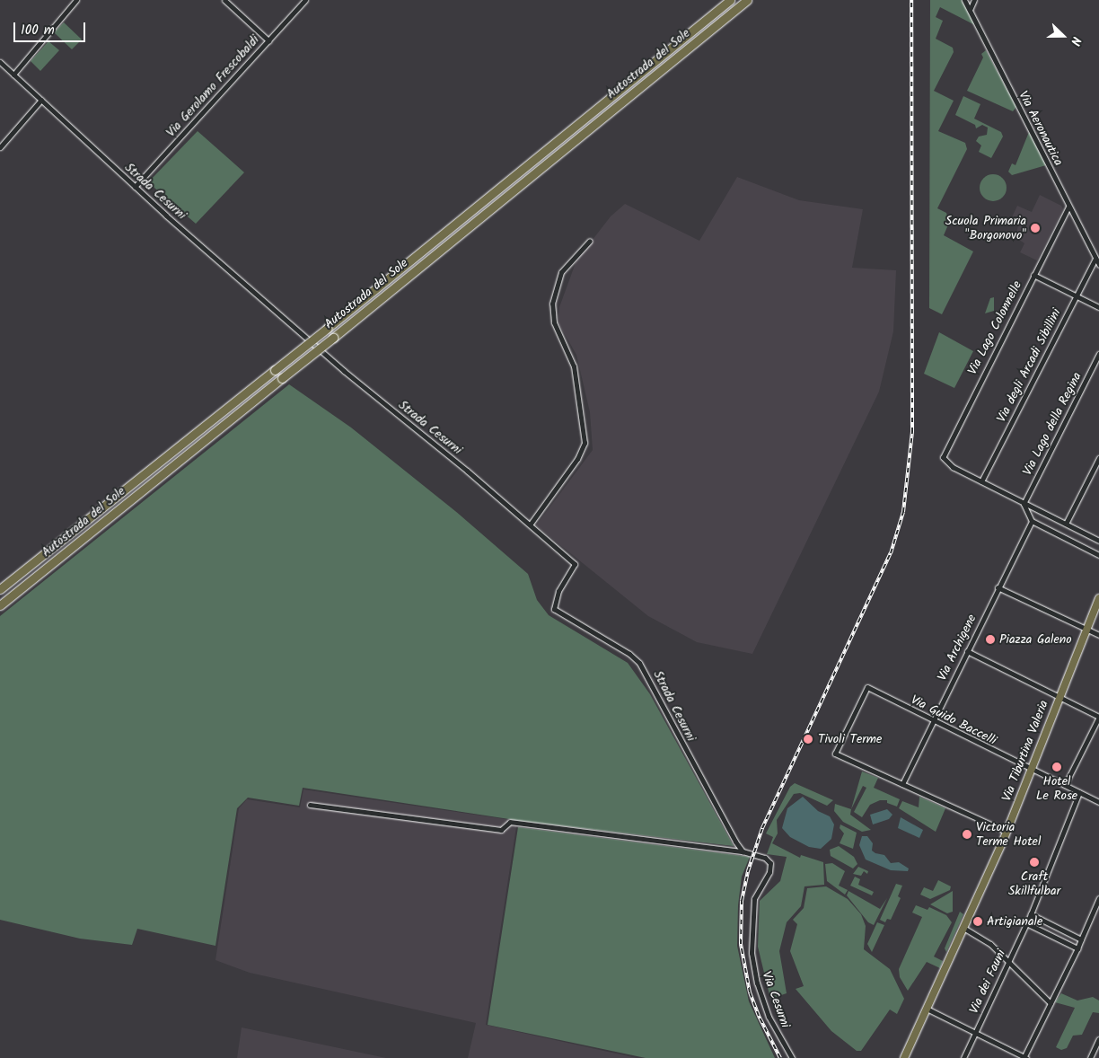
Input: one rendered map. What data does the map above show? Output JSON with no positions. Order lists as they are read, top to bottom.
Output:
{
  "streets": {
    "highway": ["Autostrada del Sole"],
    "main road": ["Via Tiburtina Valeria"],
    "street": [
      "Via Gerolamo Frescobaldi",
      "Via Aeronautica",
      "Strada Cesurni",
      "Via Lago Colonnelle",
      "Via degli Arcadi Sibillini",
      "Via Lago della Regina",
      "Via Archigene",
      "Via Guido Baccelli",
      "Via dei Fauni",
      "Via Cesurni"
    ]
  },
  "crossings": [
    ["Via Gerolamo Frescobaldi", "Strada Cesurni"],
    ["Via Aeronautica", "Via Lago Colonnelle"],
    ["Via Aeronautica", "Via degli Arcadi Sibillini"],
    ["Strada Cesurni", "Via Cesurni"],
    ["Via Lago Colonnelle", "Via degli Arcadi Sibillini"],
    ["Via Archigene", "Via Guido Baccelli"],
    ["Via Guido Baccelli", "Via Tiburtina Valeria"],
    ["Via Guido Baccelli", "Via dei Fauni"]
  ],
  "places": [
    "Scuola Primaria \"Borgonovo\"",
    "Piazza Galeno",
    "Tivoli Terme",
    "Hotel Le Rose",
    "Victoria Terme Hotel",
    "Craft Skillfulbar",
    "Artigianale"
  ],
  "scale_bar": "100 m",
  "north": "right"
}
